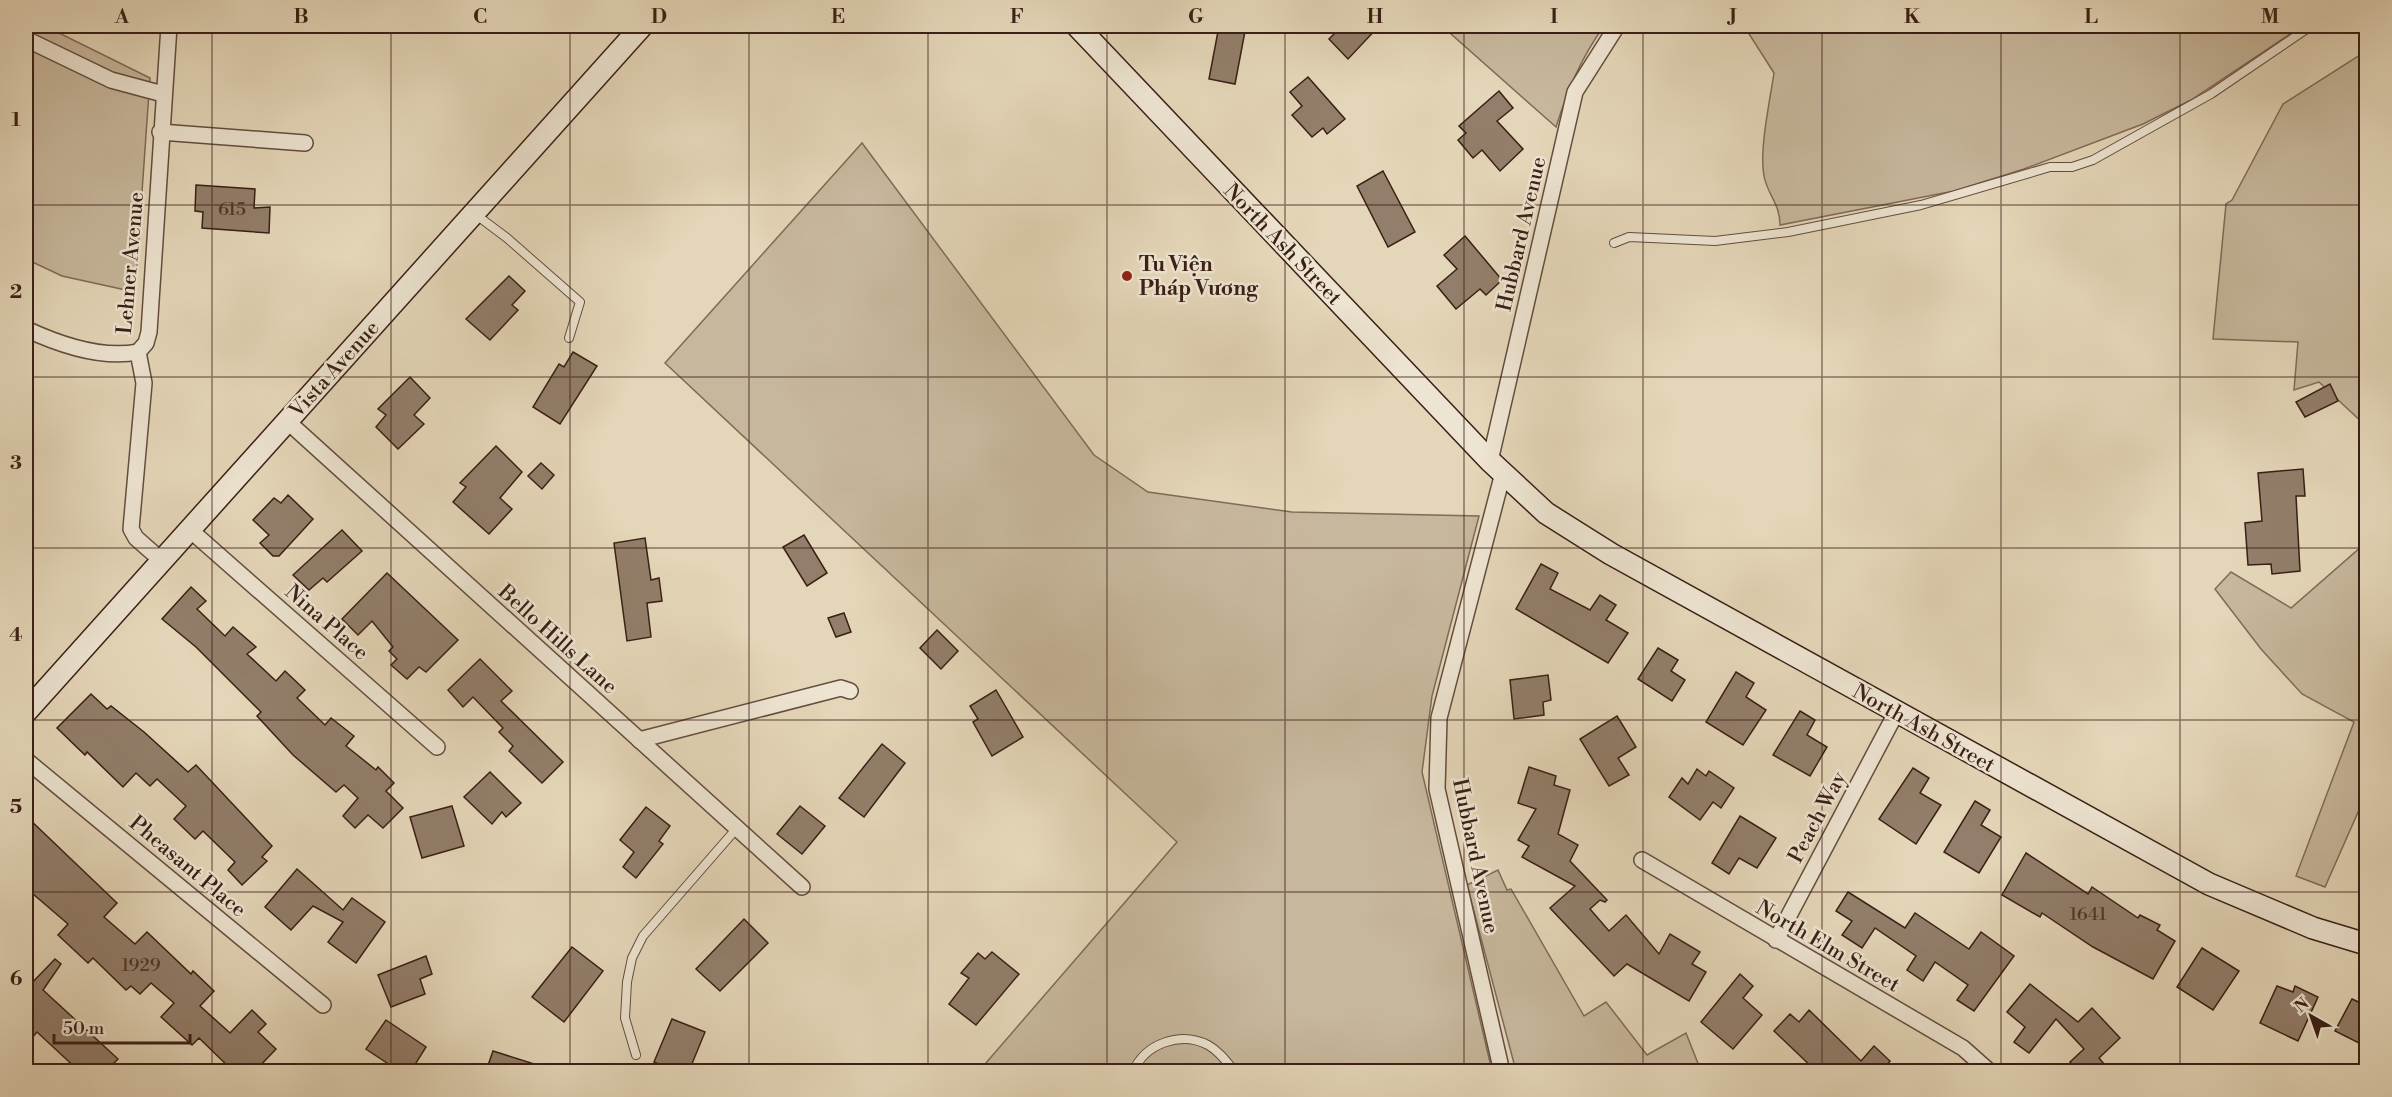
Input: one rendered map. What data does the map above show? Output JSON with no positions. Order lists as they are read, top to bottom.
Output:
{
  "streets": {
    "main road": ["North Ash Street", "Vista Avenue"],
    "street": [
      "Hubbard Avenue",
      "Lehner Avenue",
      "Nina Place",
      "Bello Hills Lane",
      "Peach Way",
      "Pheasant Place",
      "North Elm Street"
    ]
  },
  "crossings": [
    ["Hubbard Avenue", "North Ash Street"],
    ["North Ash Street", "Peach Way"],
    ["Lehner Avenue", "Vista Avenue"],
    ["Vista Avenue", "Nina Place"],
    ["Vista Avenue", "Bello Hills Lane"],
    ["Peach Way", "North Elm Street"]
  ],
  "places": ["Tu Viện Pháp Vương"],
  "house_numbers": ["615", "1641", "1929"],
  "scale_bar": "50 m",
  "north": "top left",
  "grid": {
    "columns": [
      "A",
      "B",
      "C",
      "D",
      "E",
      "F",
      "G",
      "H",
      "I",
      "J",
      "K",
      "L",
      "M"
    ],
    "rows": [
      "1",
      "2",
      "3",
      "4",
      "5",
      "6"
    ]
  }
}
